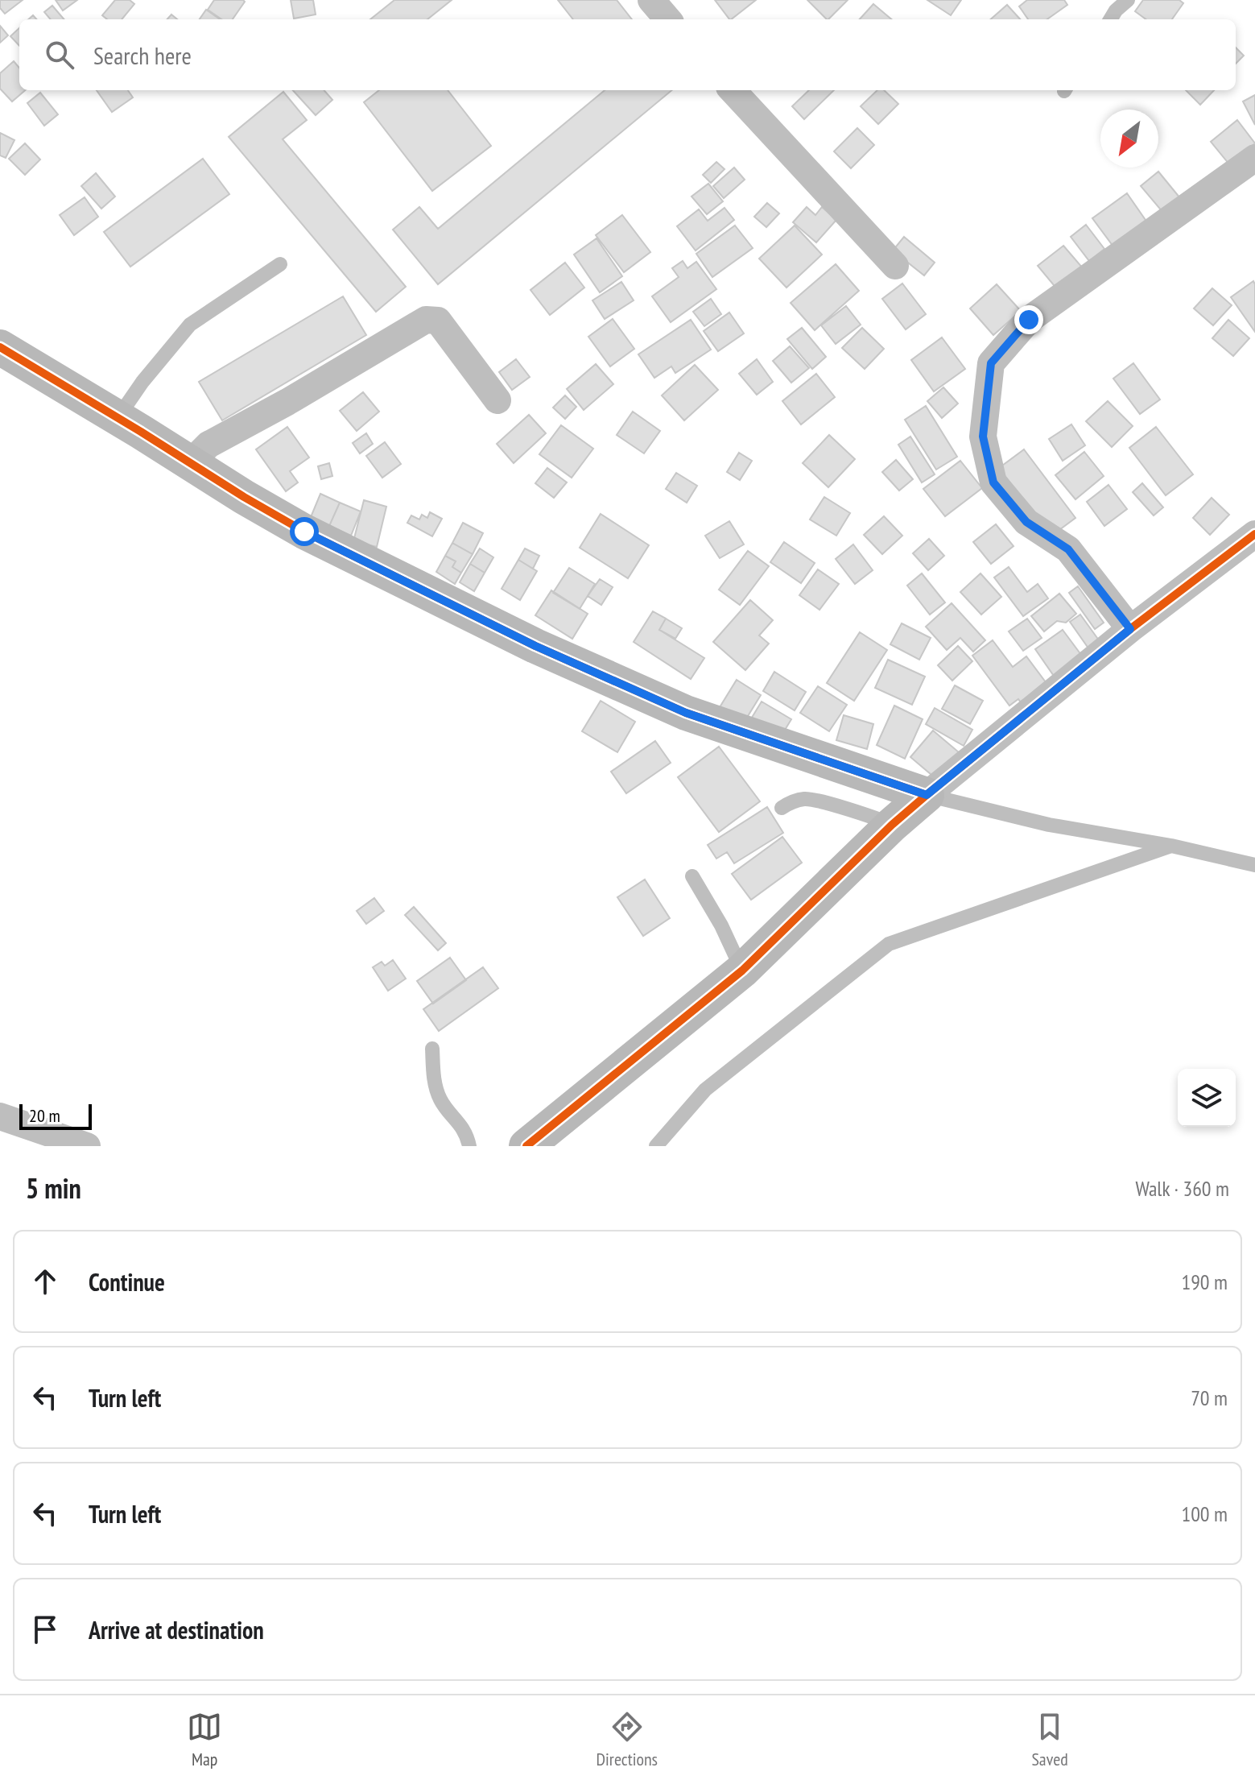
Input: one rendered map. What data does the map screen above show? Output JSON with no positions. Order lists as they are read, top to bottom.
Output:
{
  "scale_bar": "20 m",
  "north": "bottom left",
  "page": {
    "search": "Search here",
    "scale": "20 m",
    "heading": ["5 min", "Walk · 360 m"],
    "list": [
      ["Continue", "190 m"],
      ["Turn left", "70 m"],
      ["Turn left", "100 m"],
      "Arrive at destination"
    ],
    "nav": ["Map", "Directions", "Saved"]
  }
}
